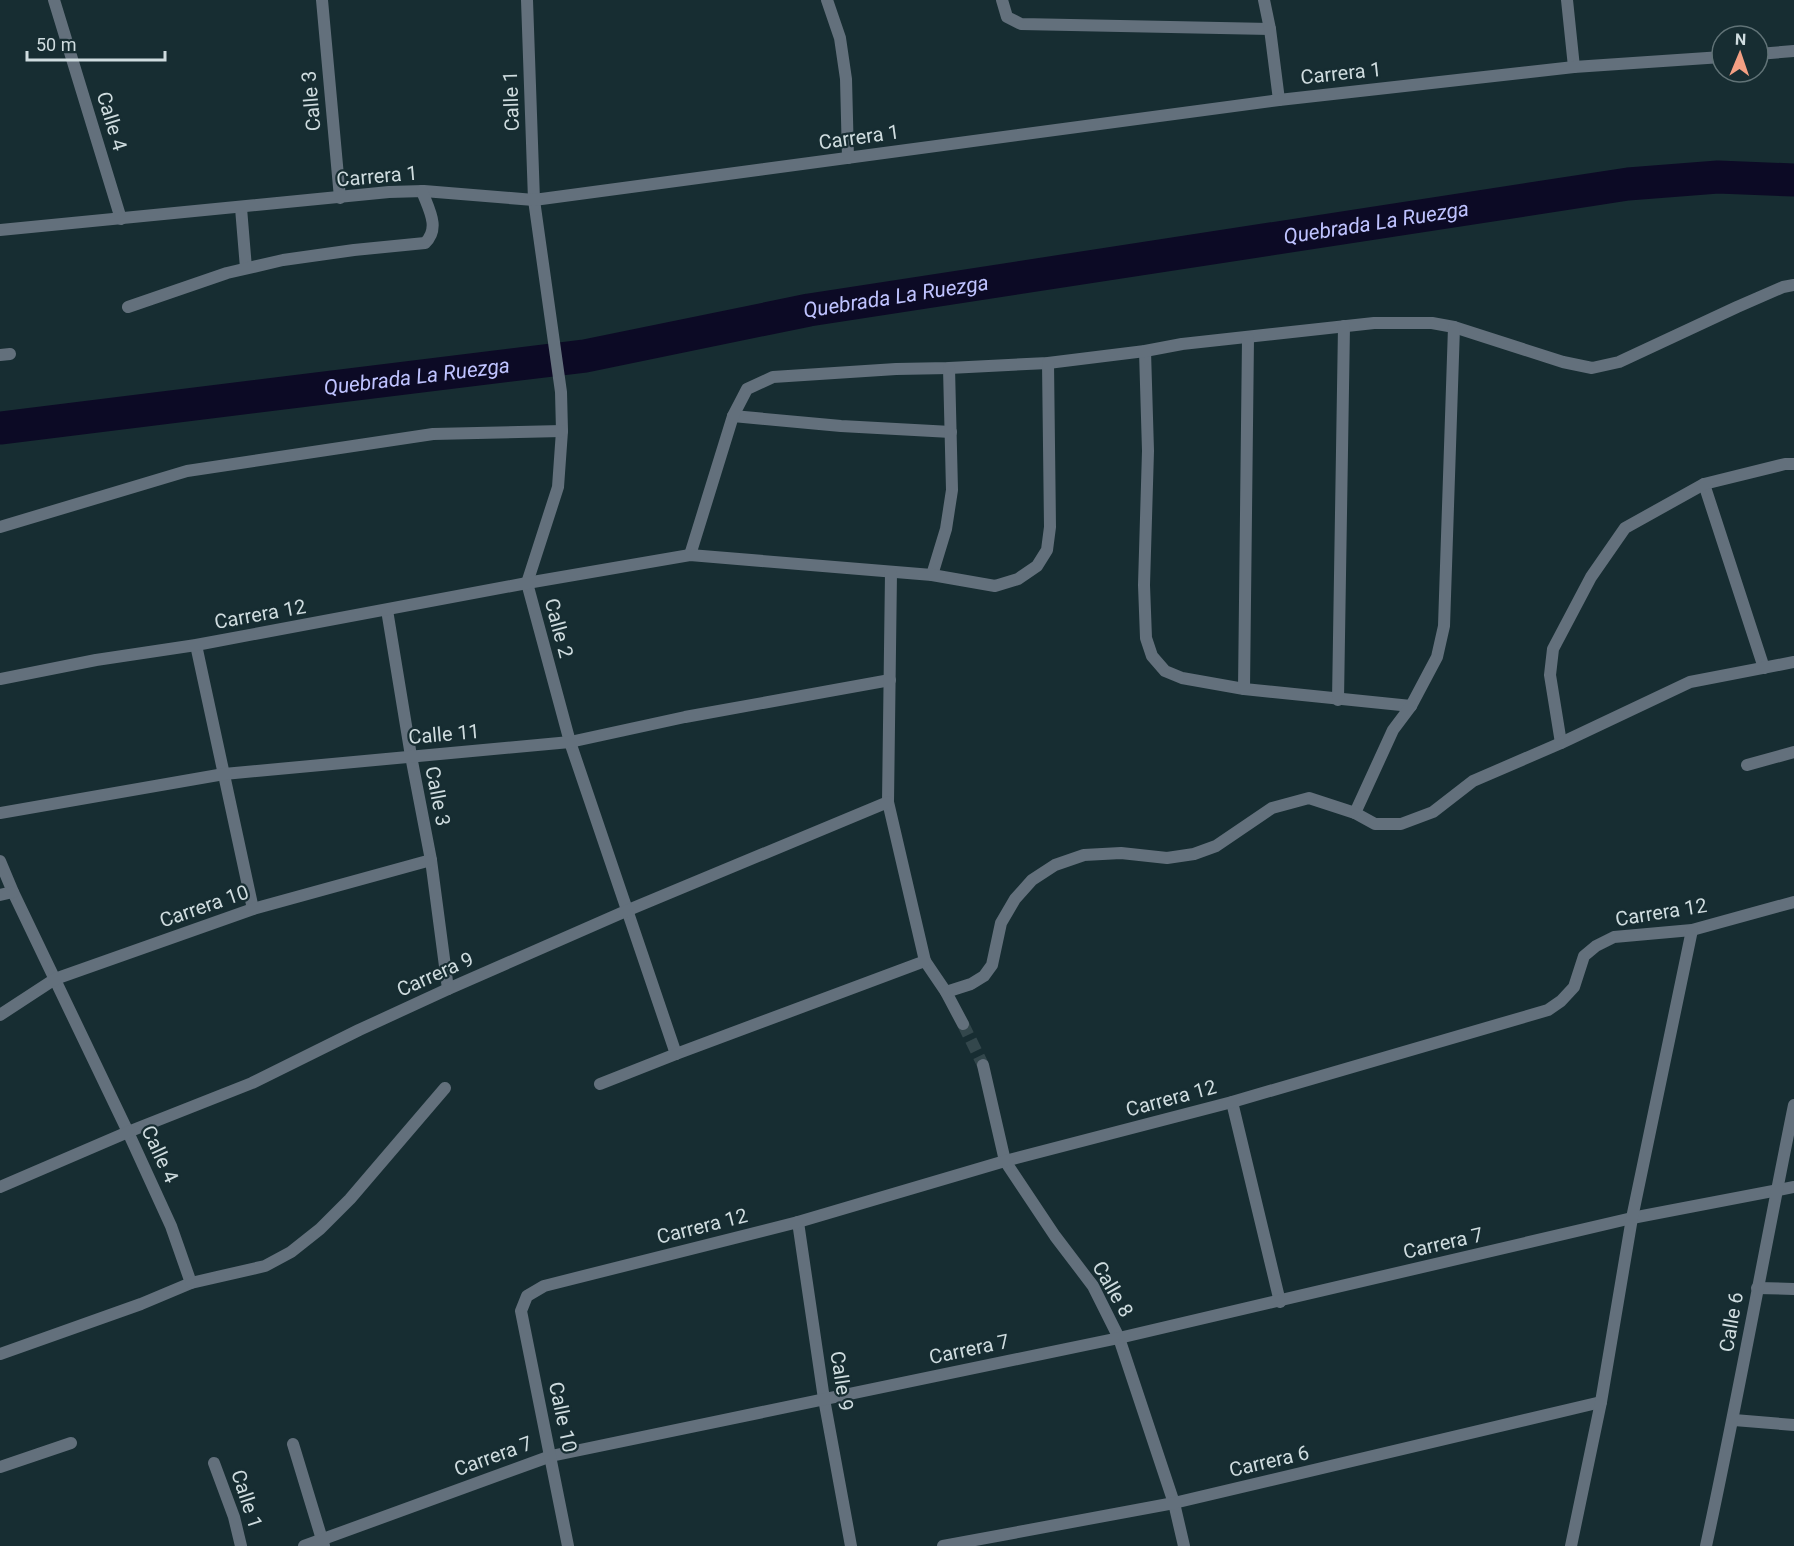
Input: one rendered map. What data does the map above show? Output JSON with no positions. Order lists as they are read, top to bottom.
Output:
{
  "streets": {
    "street": [
      "Carrera 1",
      "Calle 3",
      "Calle 1",
      "Calle 4",
      "Carrera 12",
      "Calle 2",
      "Calle 11",
      "Carrera 10",
      "Carrera 9",
      "Carrera 7",
      "Calle 8",
      "Calle 6",
      "Calle 9",
      "Calle 10",
      "Carrera 6"
    ]
  },
  "crossings": [
    ["Carrera 1", "Calle 3"],
    ["Carrera 1", "Calle 1"],
    ["Carrera 1", "Calle 4"],
    ["Carrera 1", "Calle 2"],
    ["Calle 3", "Carrera 12"],
    ["Calle 3", "Calle 11"],
    ["Calle 3", "Carrera 10"],
    ["Calle 3", "Carrera 9"],
    ["Calle 1", "Calle 2"],
    ["Calle 4", "Carrera 10"],
    ["Calle 4", "Carrera 9"],
    ["Carrera 12", "Calle 2"],
    ["Carrera 12", "Calle 8"],
    ["Carrera 12", "Calle 9"],
    ["Carrera 12", "Calle 10"],
    ["Calle 2", "Calle 11"],
    ["Calle 2", "Carrera 9"],
    ["Carrera 7", "Calle 8"],
    ["Carrera 7", "Calle 6"],
    ["Carrera 7", "Calle 9"],
    ["Carrera 7", "Calle 10"],
    ["Calle 8", "Carrera 6"]
  ],
  "water": ["Quebrada La Ruezga"],
  "scale_bar": "50 m",
  "north": "top"
}
